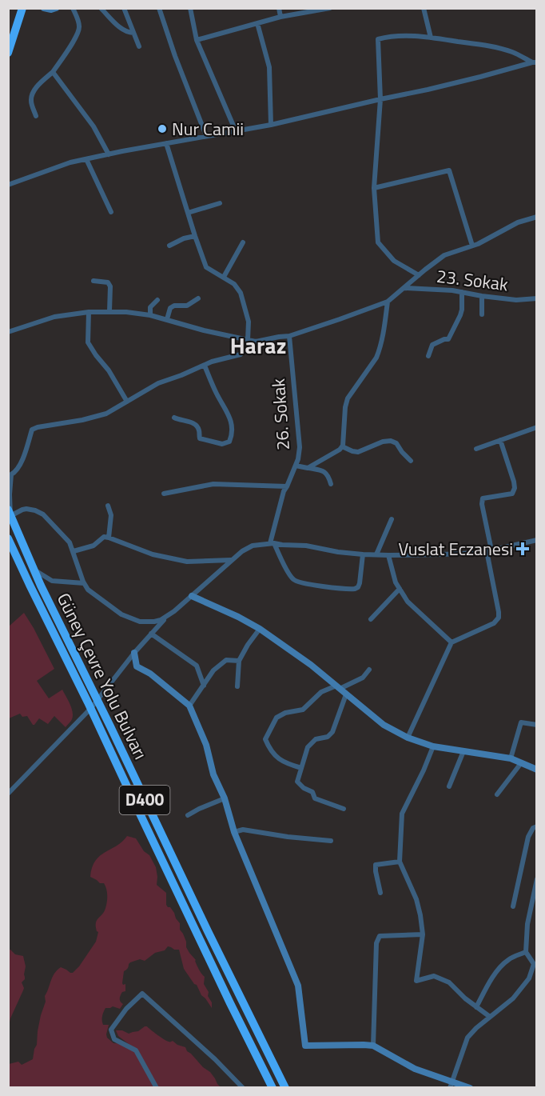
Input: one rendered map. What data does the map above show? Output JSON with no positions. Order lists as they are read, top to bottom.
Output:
{
  "streets": {
    "highway": ["Güney Çevre Yolu Bulvarı", "D400"],
    "street": ["23. Sokak", "26. Sokak"]
  },
  "districts": ["Haraz"],
  "places": {
    "other": ["Nur Camii"],
    "health": ["Vuslat Eczanesi"]
  }
}
